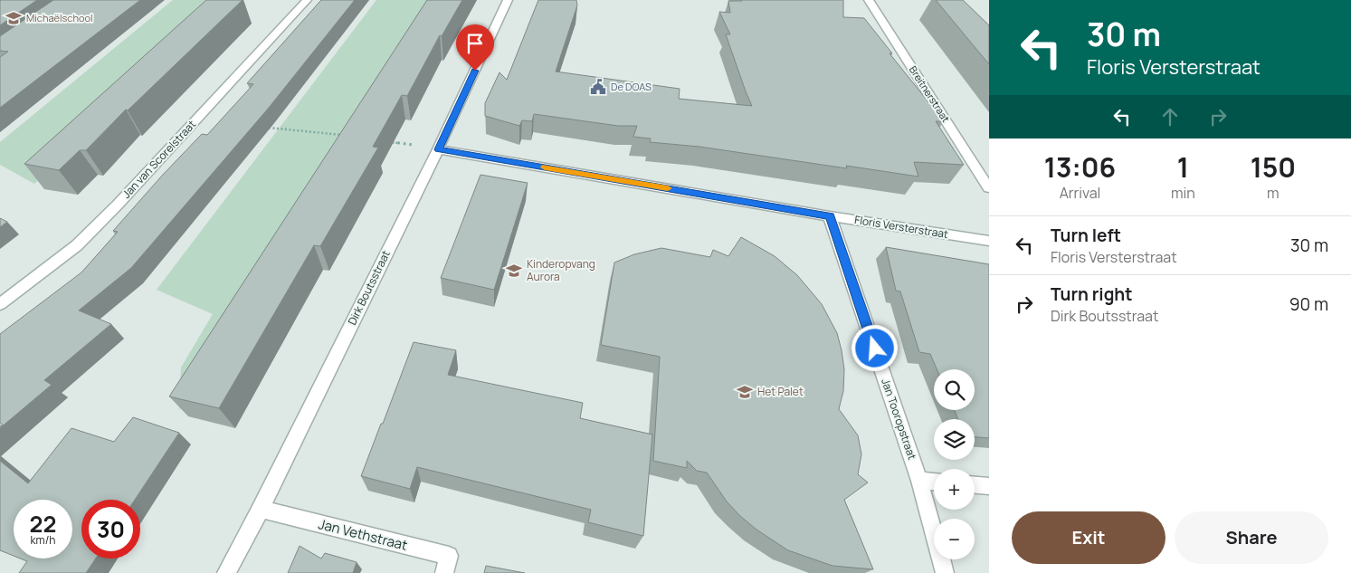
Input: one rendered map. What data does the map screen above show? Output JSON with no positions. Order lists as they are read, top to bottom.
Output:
{
  "streets": {
    "street": [
      "Breitnerstraat",
      "Jan van Scorelstraat",
      "Floris Versterstraat",
      "Dirk Boutsstraat",
      "Jan Tooropstraat",
      "Jan Vethstraat"
    ]
  },
  "crossings": [
    ["Floris Versterstraat", "Dirk Boutsstraat"],
    ["Floris Versterstraat", "Jan Tooropstraat"],
    ["Dirk Boutsstraat", "Jan Vethstraat"]
  ],
  "places": {
    "school or university": ["Michaëlschool", "Kinderopvang Aurora", "Het Palet"],
    "public building": ["De DOAS"]
  },
  "page": {
    "turn": ["30 m", "Floris Versterstraat"],
    "eta": [
      "13:06",
      "Arrival",
      "1",
      "min",
      "150",
      "m"
    ],
    "list": [
      {
        "name": "Turn left",
        "note": "Floris Versterstraat",
        "value": "30 m"
      },
      {
        "name": "Turn right",
        "note": "Dirk Boutsstraat",
        "value": "90 m"
      }
    ],
    "map_buttons": ["+", "−"],
    "speed": "22 km/h",
    "limit": "30",
    "buttons": ["Exit", "Share"]
  }
}
